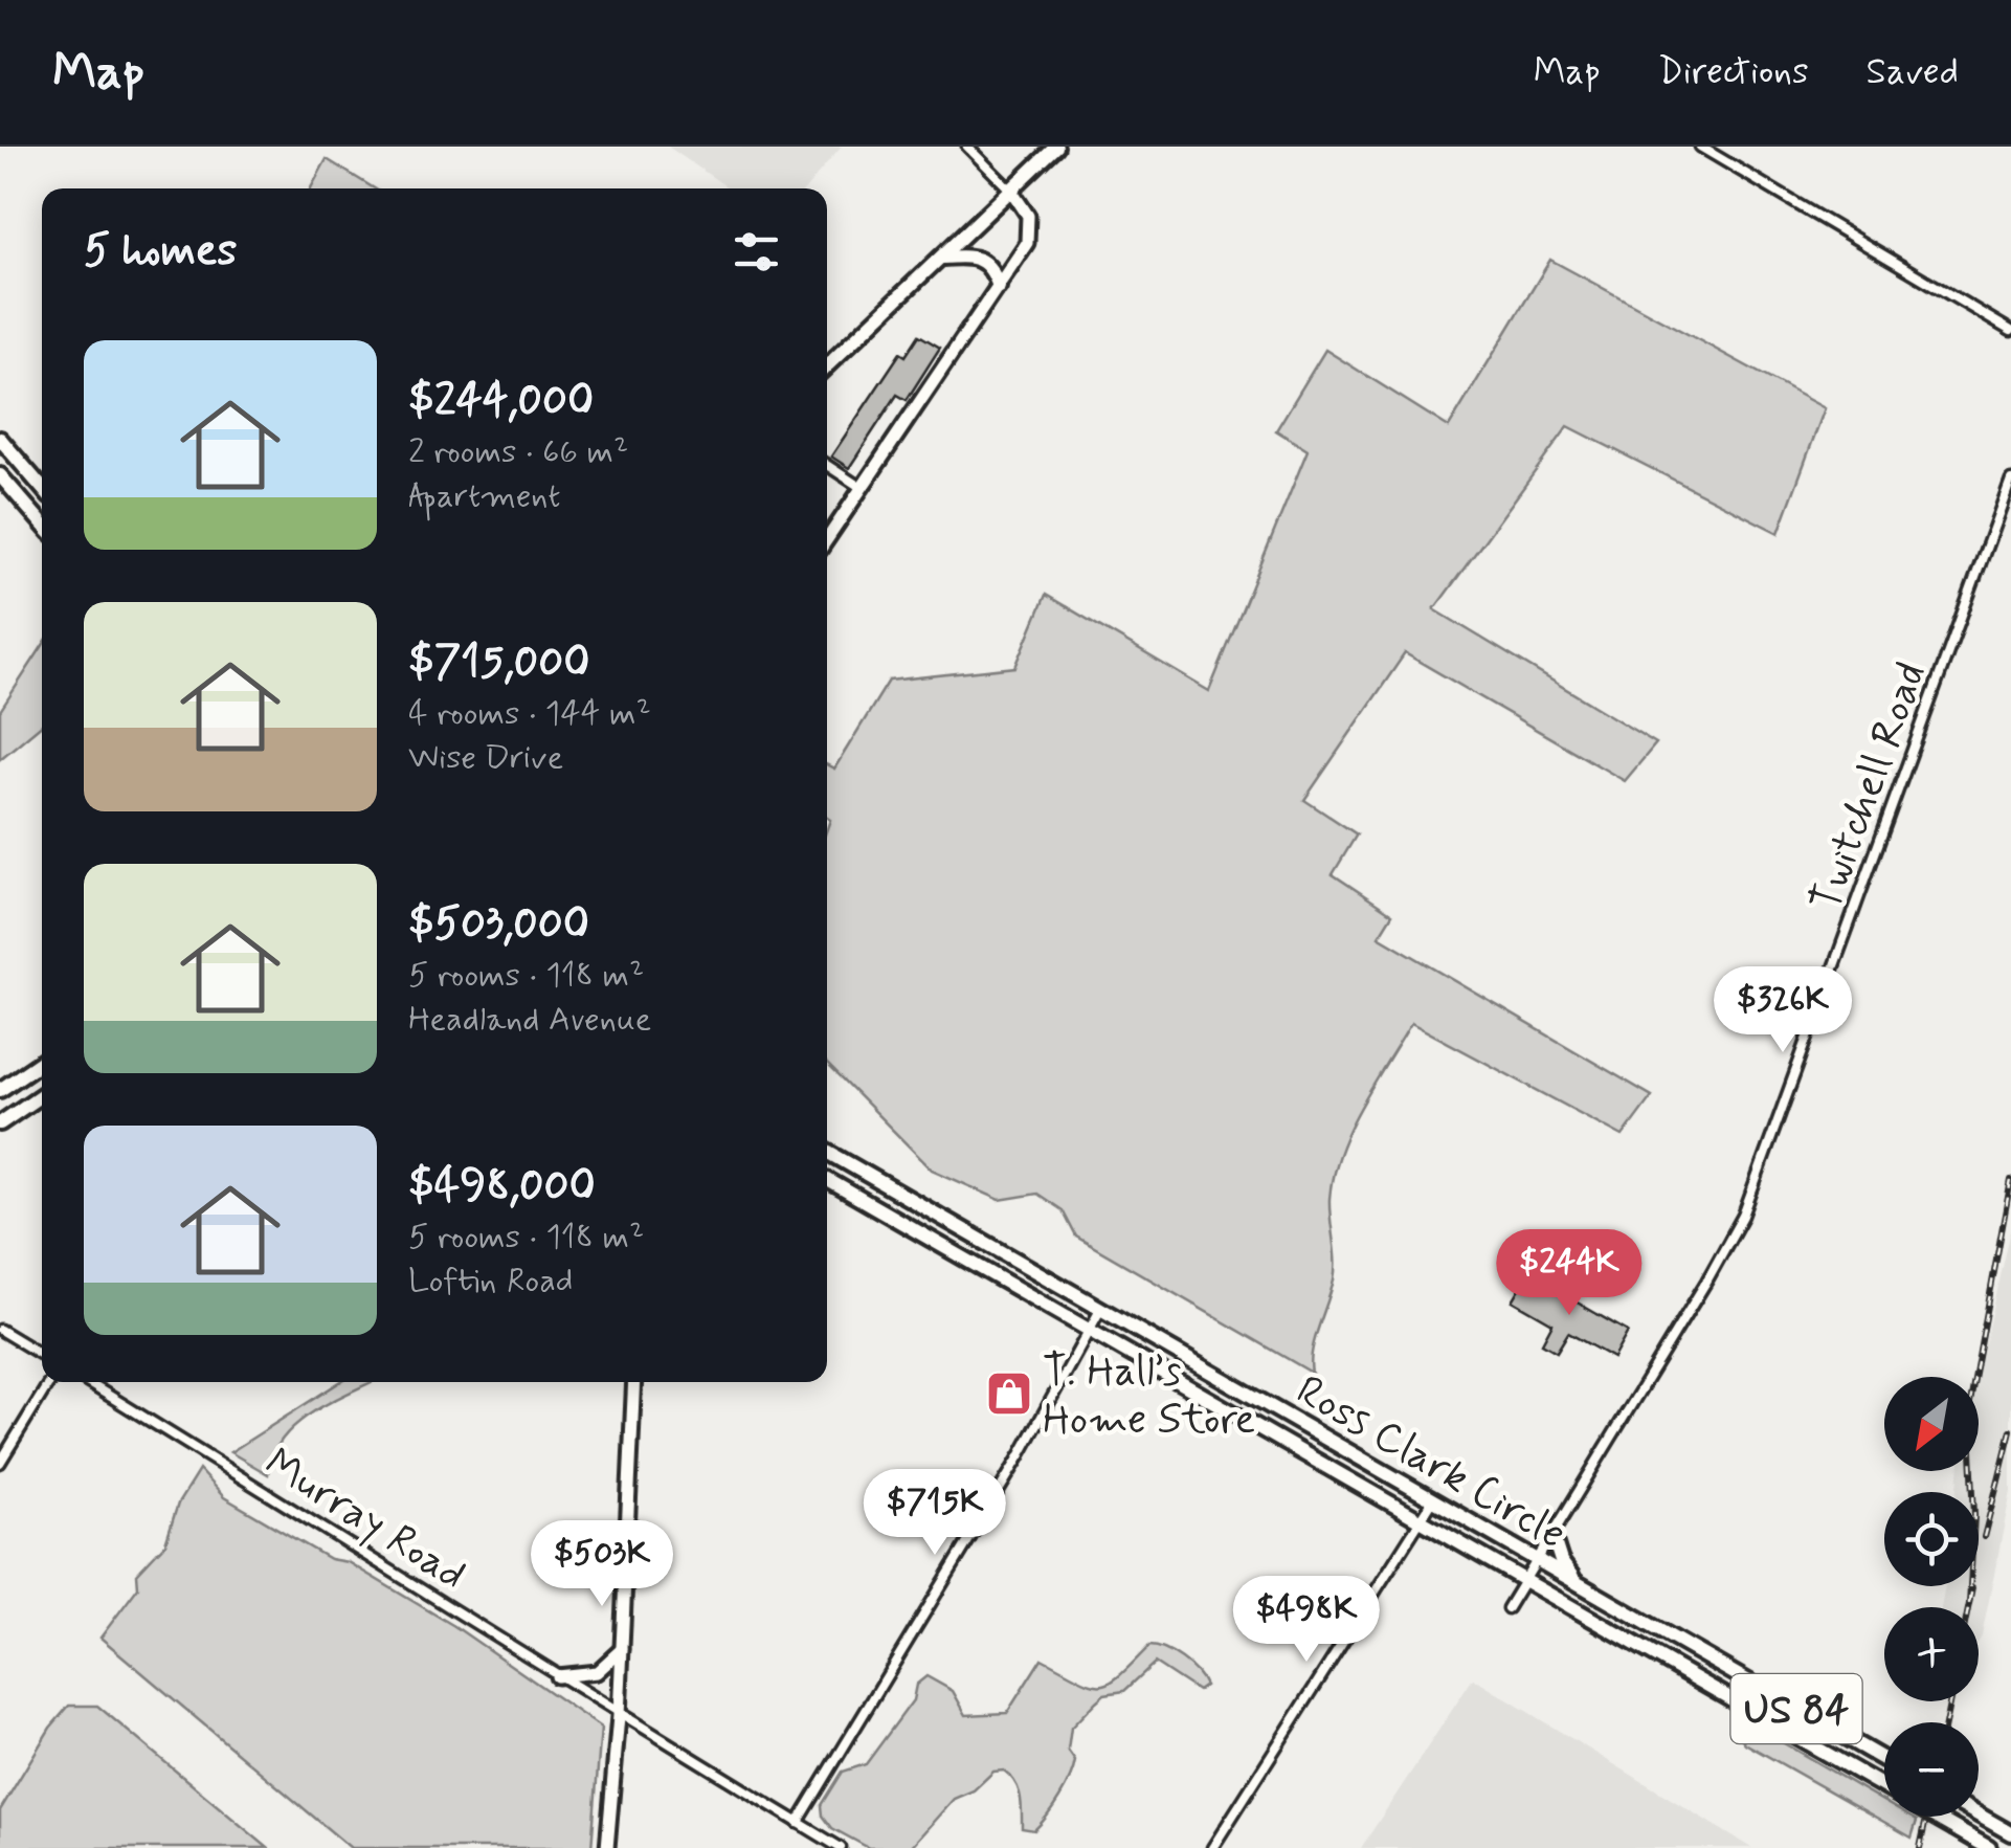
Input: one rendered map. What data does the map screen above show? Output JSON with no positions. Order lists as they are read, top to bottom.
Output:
{
  "streets": {
    "main road": ["Ross Clark Circle", "US 84"],
    "street": ["Twitchell Road", "Murray Road"]
  },
  "crossings": [
    ["Twitchell Road", "Ross Clark Circle"]
  ],
  "places": {
    "shop": ["T. Hall’s Home Store"]
  },
  "north": "bottom left",
  "page": {
    "header": "Map",
    "nav": ["Map", "Directions", "Saved"],
    "heading": "5 homes",
    "list": [
      {
        "name": "$244,000",
        "note": "2 rooms · 66 m² · Apartment"
      },
      {
        "name": "$715,000",
        "note": "4 rooms · 144 m² · Wise Drive"
      },
      {
        "name": "$503,000",
        "note": "5 rooms · 118 m² · Headland Avenue"
      },
      {
        "name": "$498,000",
        "note": "5 rooms · 118 m² · Loftin Road"
      }
    ],
    "price": [
      "$326K",
      "$244K",
      "$715K",
      "$503K",
      "$498K"
    ],
    "map_buttons": ["+", "−"]
  }
}
